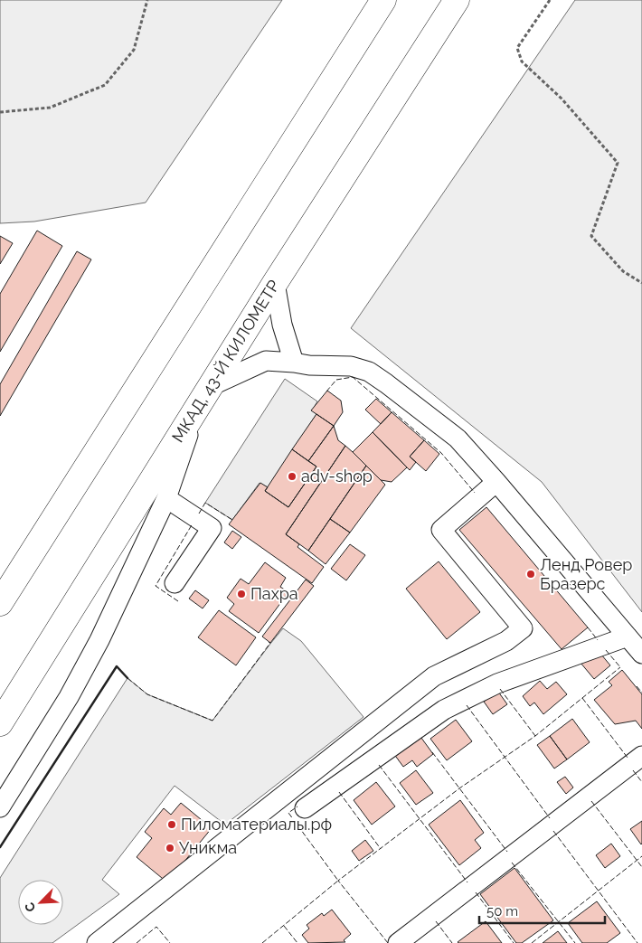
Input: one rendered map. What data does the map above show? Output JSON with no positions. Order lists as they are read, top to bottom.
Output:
{
  "streets": {
    "highway": ["МКАД, 43-Й КИЛОМЕТР"]
  },
  "places": [
    "adv-shop",
    "Ленд Ровер Бразерс",
    "Пахра",
    "Пиломатериалы.рф",
    "Уникма"
  ],
  "scale_bar": "50 m",
  "north": "bottom left"
}
